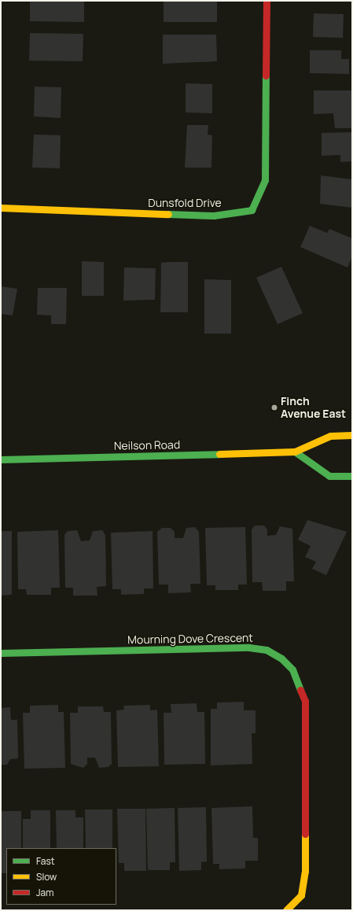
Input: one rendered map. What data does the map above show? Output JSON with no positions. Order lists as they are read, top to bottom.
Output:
{
  "streets": {
    "street": ["Dunsfold Drive", "Neilson Road", "Mourning Dove Crescent"]
  },
  "places": ["Finch Avenue East"],
  "legend": ["Fast", "Slow", "Jam"]
}
